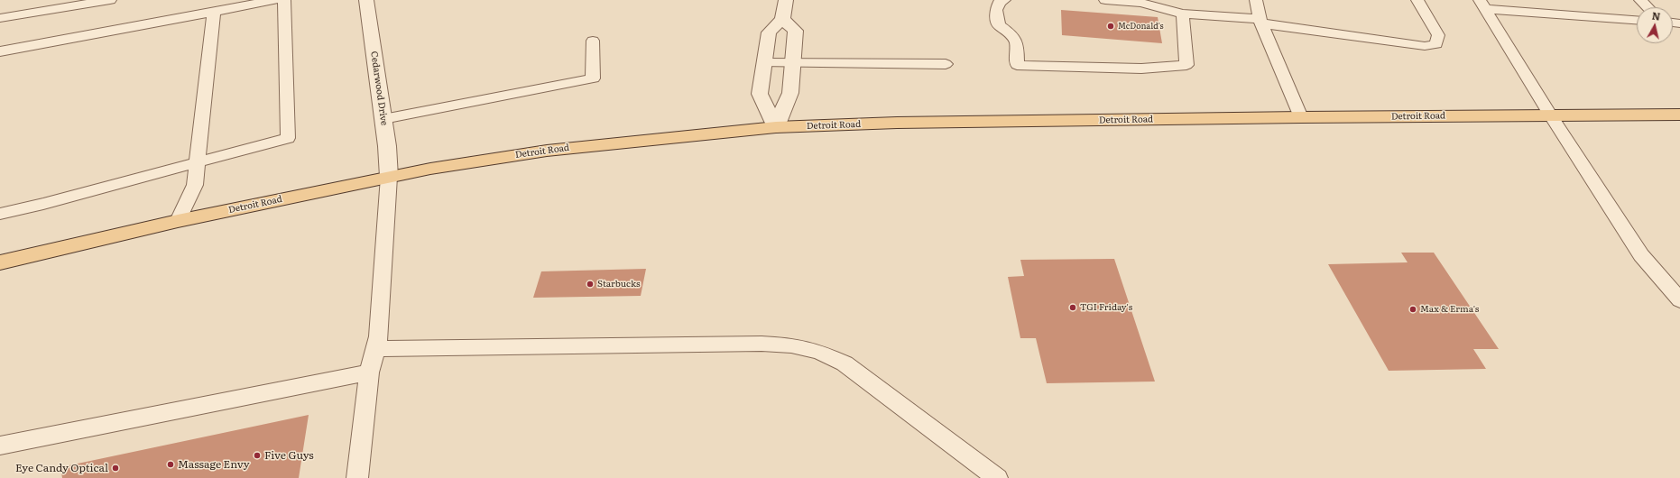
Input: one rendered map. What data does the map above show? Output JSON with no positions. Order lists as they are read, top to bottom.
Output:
{
  "streets": {
    "main road": ["Detroit Road"],
    "street": ["Cedarwood Drive"]
  },
  "crossings": [
    ["Cedarwood Drive", "Detroit Road"]
  ],
  "places": [
    "McDonald's",
    "Starbucks",
    "TGI Friday's",
    "Max & Erma's",
    "Five Guys",
    "Massage Envy",
    "Eye Candy Optical"
  ],
  "north": "top"
}
